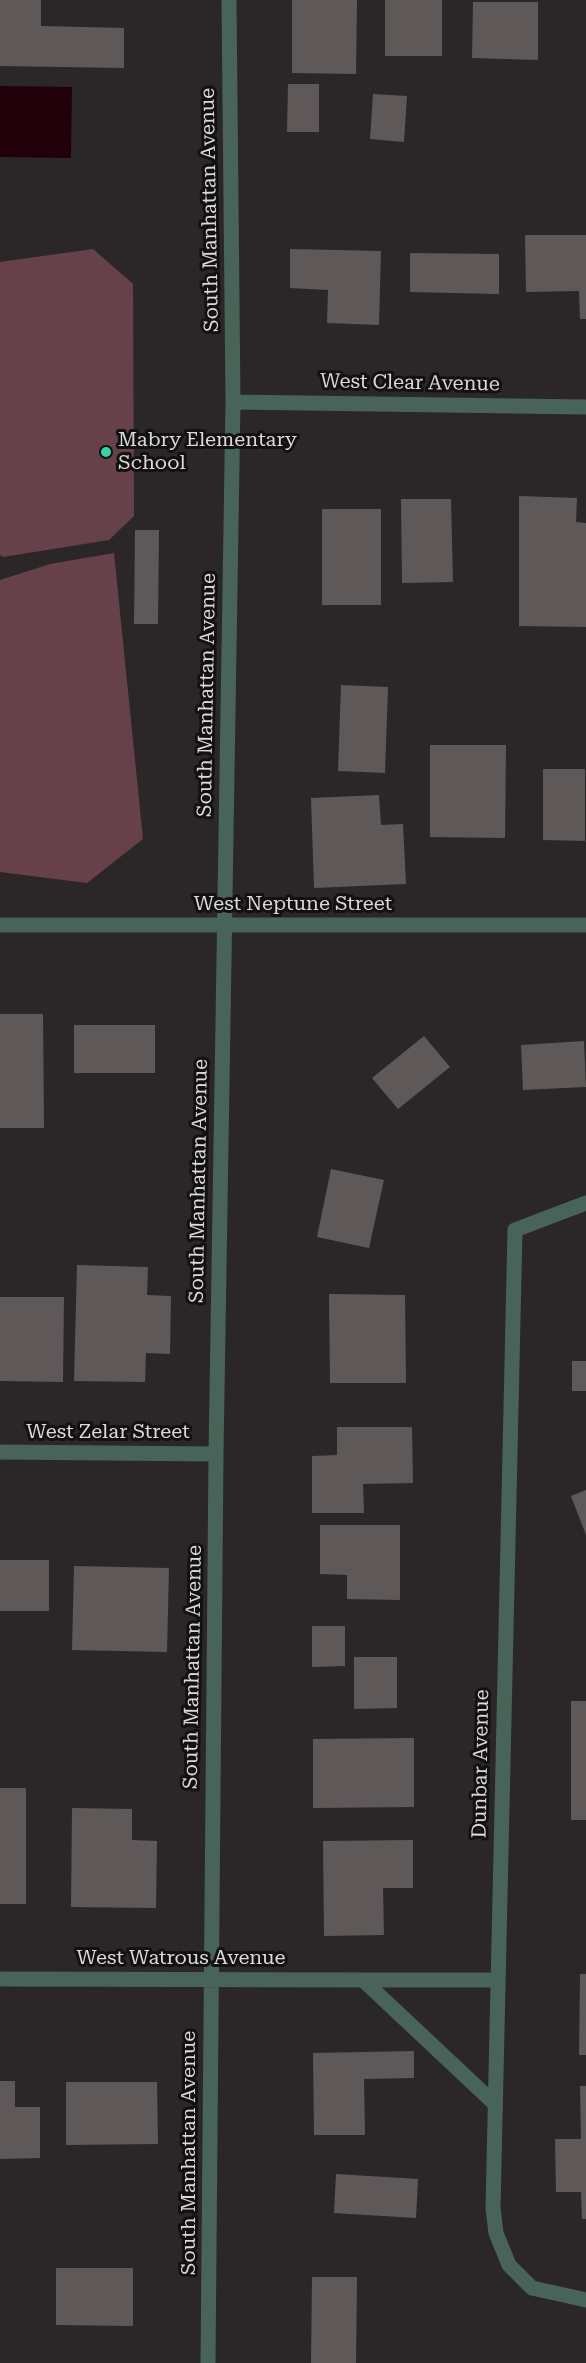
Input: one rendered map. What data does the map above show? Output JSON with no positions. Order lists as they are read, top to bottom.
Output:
{
  "streets": {
    "street": [
      "South Manhattan Avenue",
      "West Clear Avenue",
      "West Neptune Street",
      "West Zelar Street",
      "Dunbar Avenue",
      "West Watrous Avenue"
    ]
  },
  "crossings": [
    ["South Manhattan Avenue", "West Clear Avenue"],
    ["South Manhattan Avenue", "West Neptune Street"],
    ["South Manhattan Avenue", "West Zelar Street"],
    ["South Manhattan Avenue", "West Watrous Avenue"],
    ["Dunbar Avenue", "West Watrous Avenue"]
  ],
  "places": ["Mabry Elementary School"]
}
